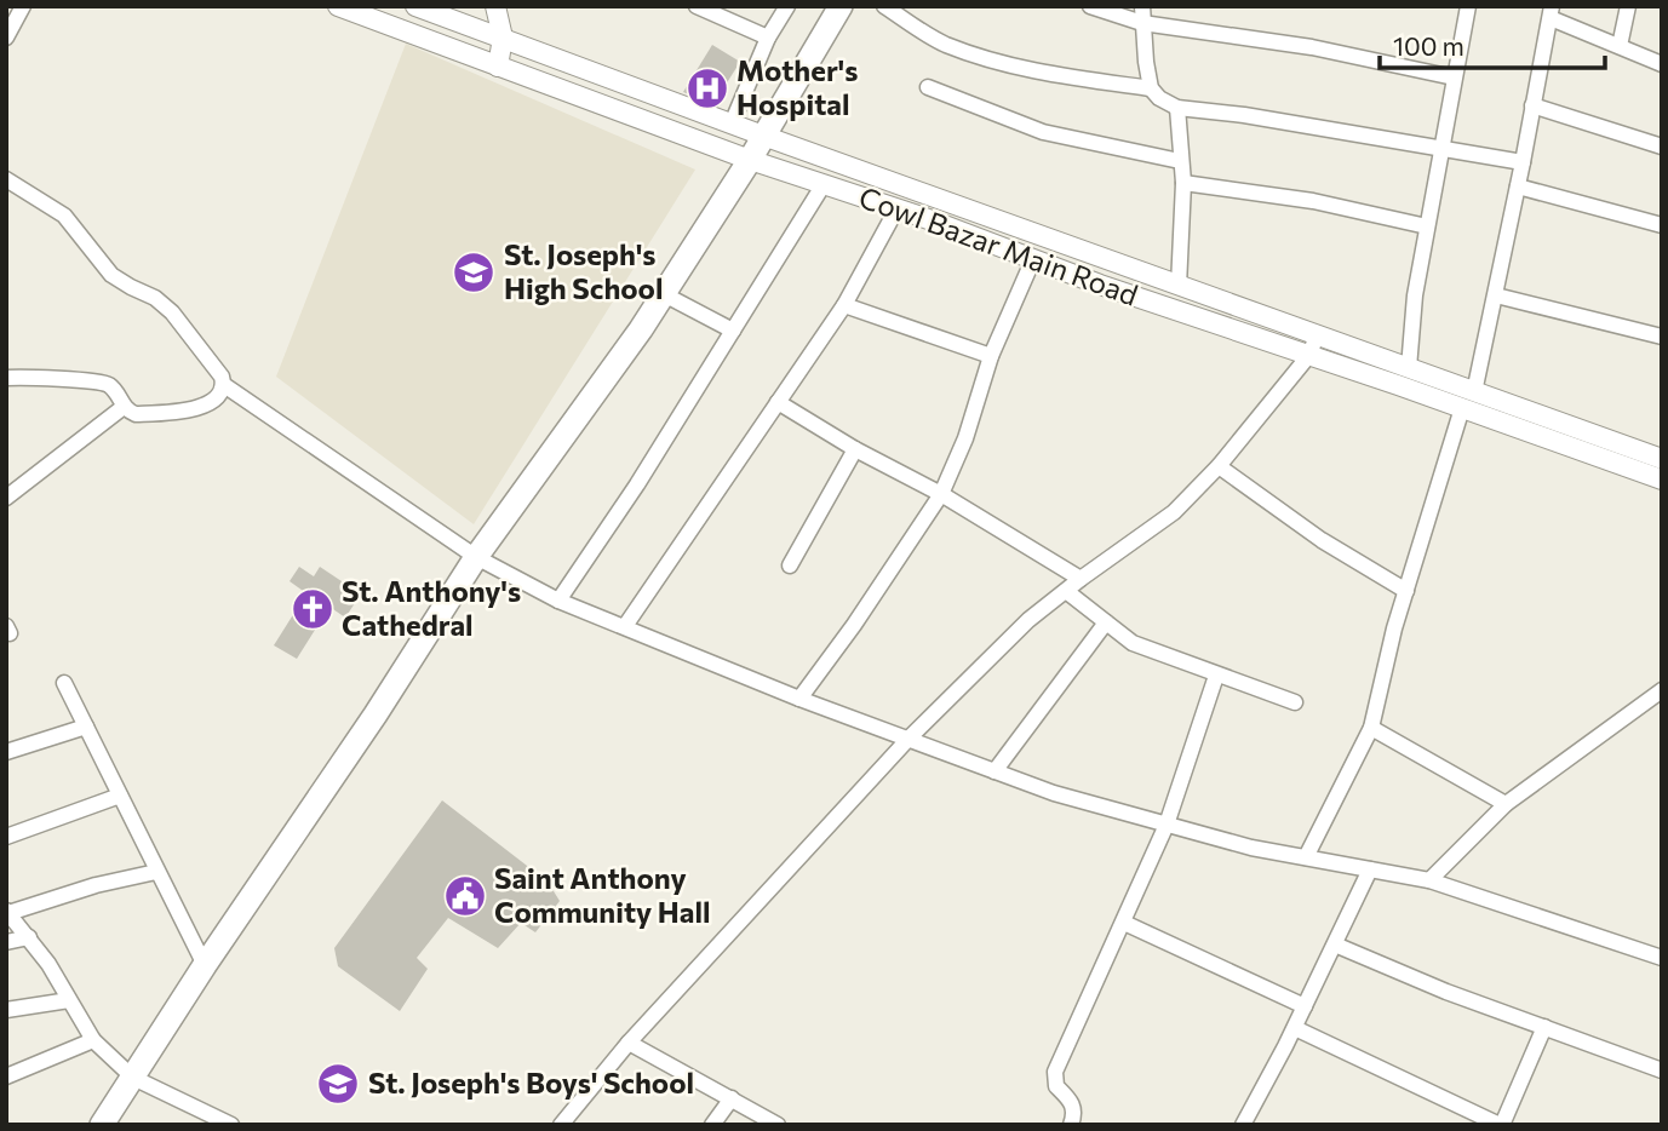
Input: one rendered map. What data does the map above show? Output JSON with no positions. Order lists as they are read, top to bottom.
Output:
{
  "streets": {
    "street": ["Cowl Bazar Main Road"]
  },
  "places": {
    "hospital": ["Mother's Hospital"],
    "school or university": ["St. Joseph's High School", "St. Joseph's Boys' School"],
    "church": ["St. Anthony's Cathedral"],
    "public building": ["Saint Anthony Community Hall"]
  },
  "scale_bar": "100 m"
}
